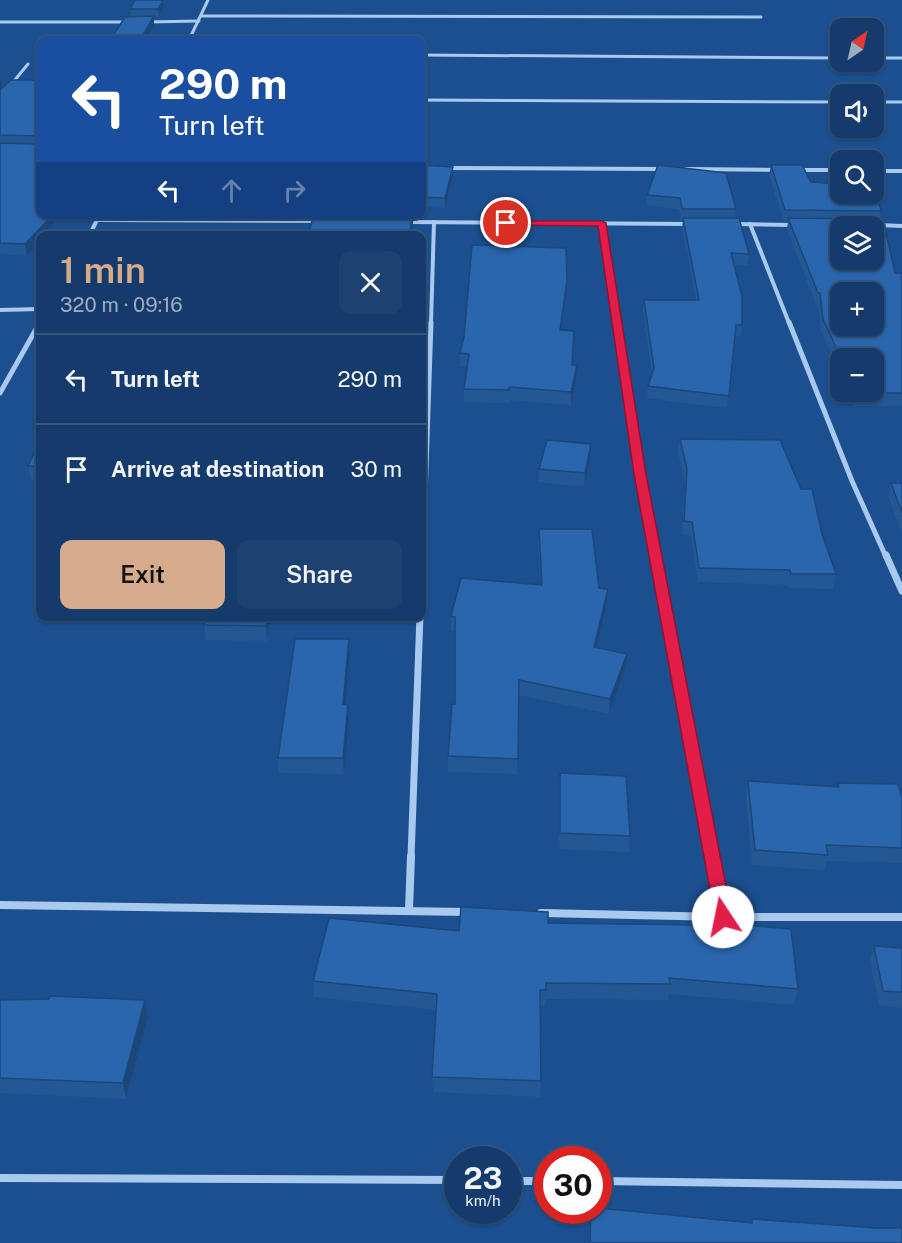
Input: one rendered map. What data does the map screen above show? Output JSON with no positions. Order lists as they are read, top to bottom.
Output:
{
  "north": "top right",
  "page": {
    "map_buttons": ["+", "−"],
    "turn": ["290 m", "Turn left"],
    "heading": ["1 min", "320 m · 09:16"],
    "list": [
      {
        "name": "Turn left",
        "value": "290 m"
      },
      {
        "name": "Arrive at destination",
        "value": "30 m"
      }
    ],
    "buttons": ["Exit", "Share"],
    "speed": "23 km/h",
    "limit": "30"
  }
}
